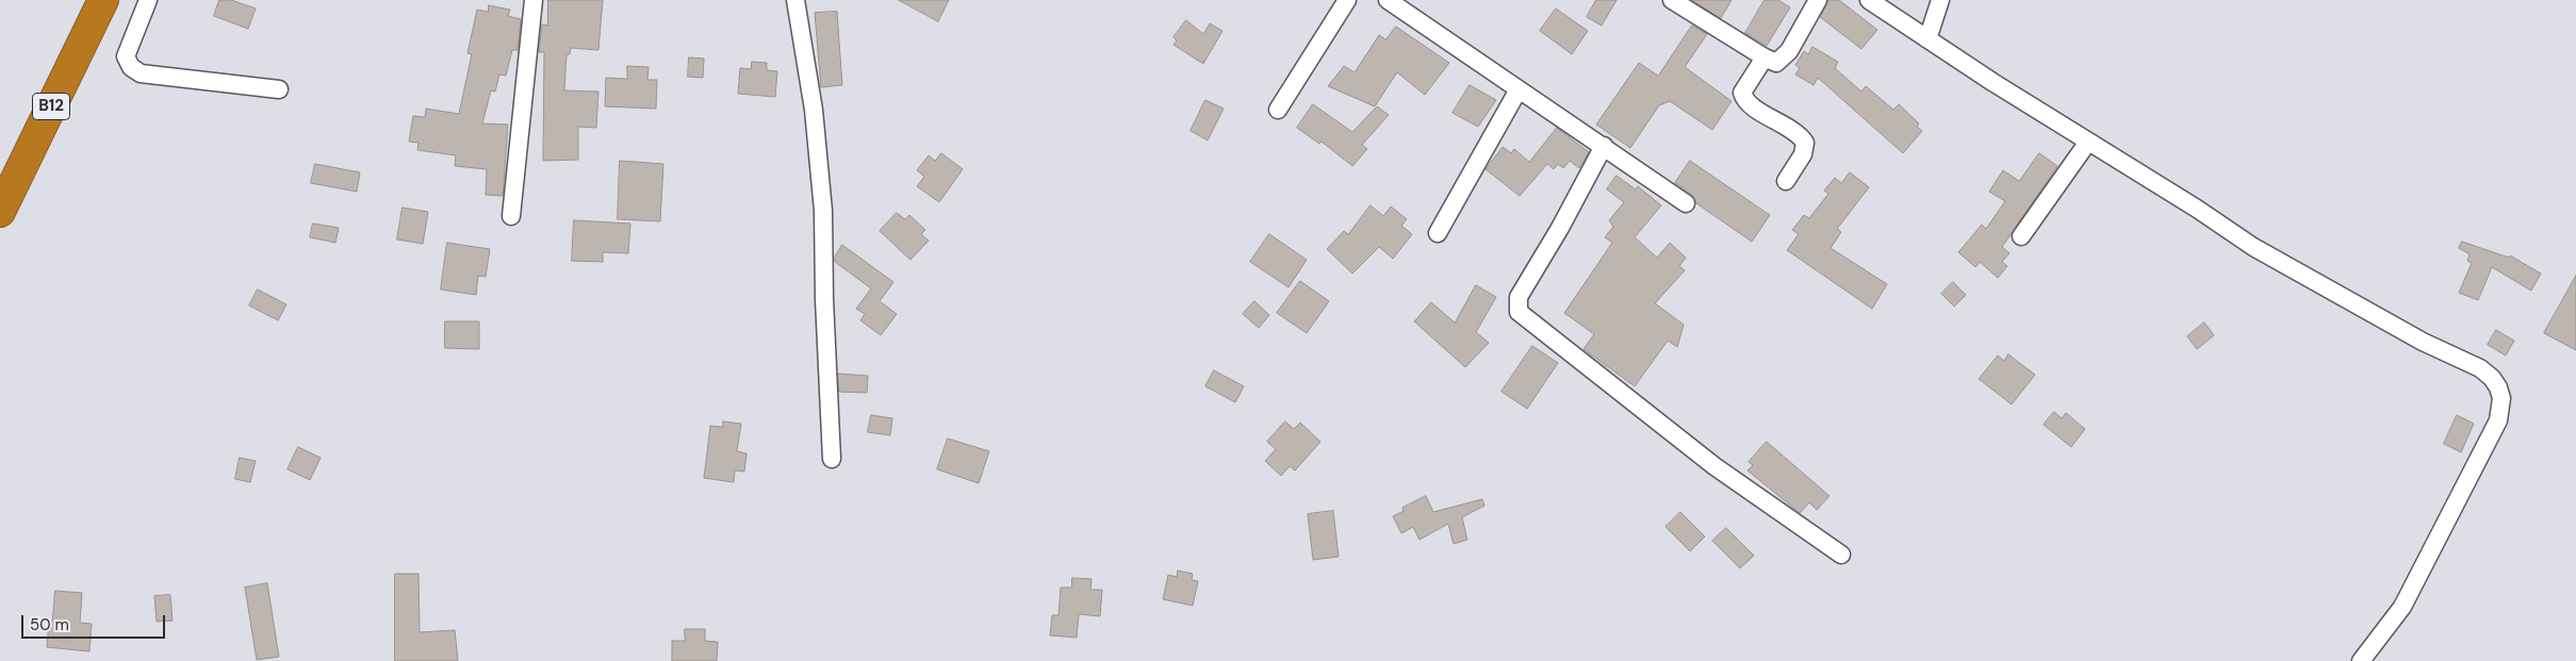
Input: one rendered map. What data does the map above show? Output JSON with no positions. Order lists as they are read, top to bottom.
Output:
{
  "streets": {
    "highway": ["B12"]
  },
  "scale_bar": "50 m"
}
